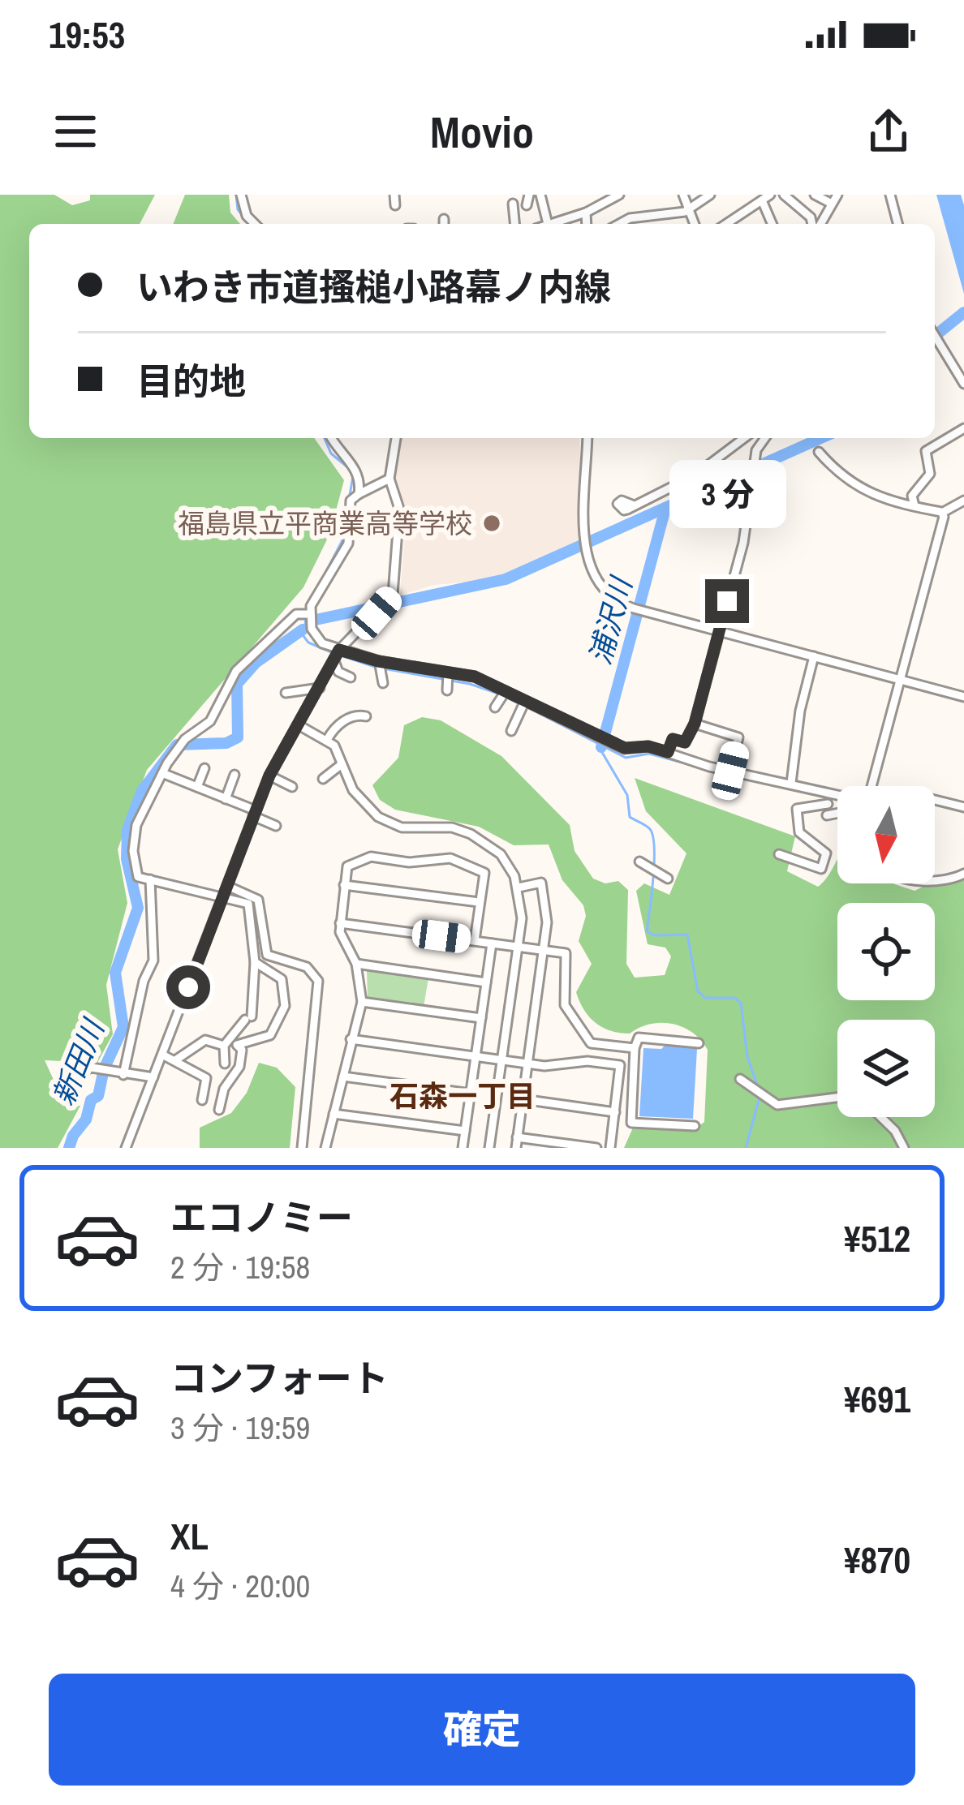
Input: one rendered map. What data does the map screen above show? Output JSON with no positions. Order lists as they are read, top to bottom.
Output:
{
  "districts": ["石森一丁目"],
  "water": ["浦沢川", "新田川"],
  "places": ["福島県立平商業高等学校"],
  "north": "bottom",
  "page": {
    "status": "19:53",
    "header": "Movio",
    "banner": ["いわき市道搔槌小路幕ノ内線", "目的地"],
    "bubble": "3 分",
    "list": [
      {
        "name": "エコノミー",
        "note": "2 分 · 19:58",
        "value": "¥512"
      },
      {
        "name": "コンフォート",
        "note": "3 分 · 19:59",
        "value": "¥691"
      },
      {
        "name": "XL",
        "note": "4 分 · 20:00",
        "value": "¥870"
      }
    ],
    "buttons": "確定"
  }
}
